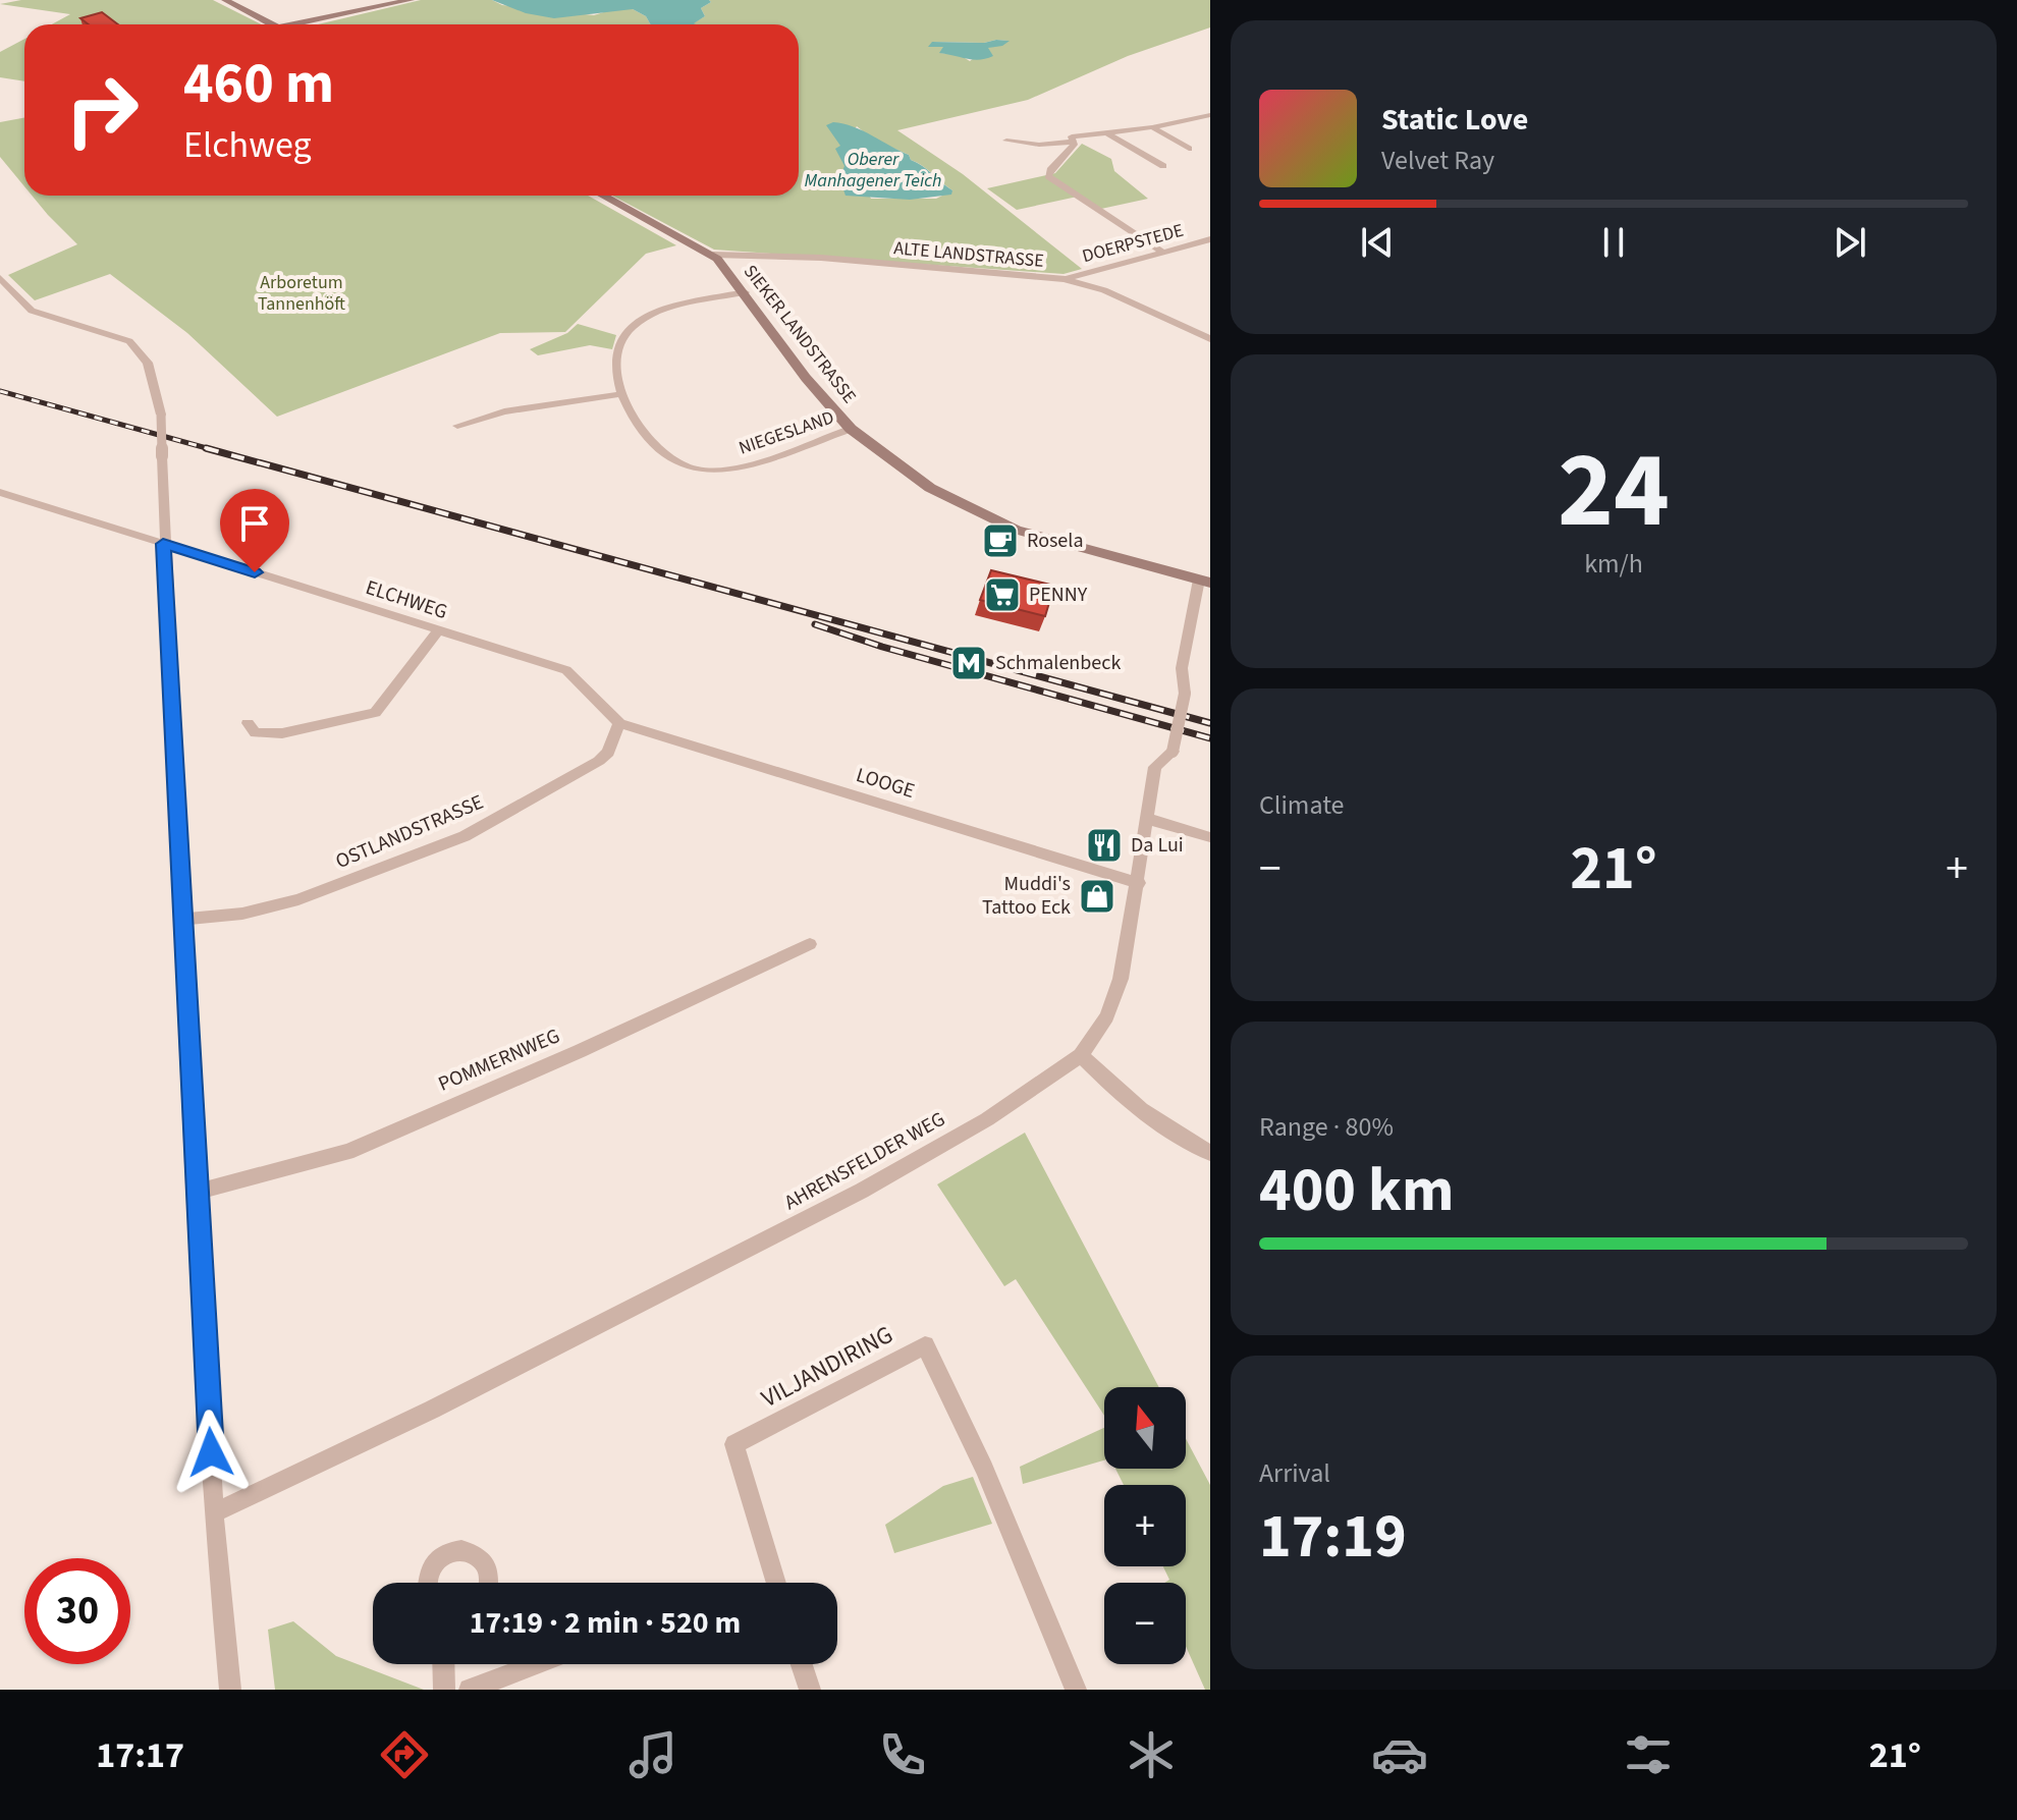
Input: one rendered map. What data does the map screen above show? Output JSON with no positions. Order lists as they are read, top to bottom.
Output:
{
  "streets": {
    "street": [
      "DOERPSTEDE",
      "ALTE LANDSTRASSE",
      "SIEKER LANDSTRASSE",
      "NIEGESLAND",
      "ELCHWEG",
      "LOOGE",
      "OSTLANDSTRASSE",
      "POMMERNWEG",
      "AHRENSFELDER WEG",
      "VILJANDIRING"
    ]
  },
  "crossings": [
    ["DOERPSTEDE", "ALTE LANDSTRASSE"],
    ["ALTE LANDSTRASSE", "SIEKER LANDSTRASSE"],
    ["SIEKER LANDSTRASSE", "NIEGESLAND"],
    ["SIEKER LANDSTRASSE", "AHRENSFELDER WEG"],
    ["ELCHWEG", "LOOGE"],
    ["ELCHWEG", "OSTLANDSTRASSE"],
    ["LOOGE", "OSTLANDSTRASSE"],
    ["LOOGE", "AHRENSFELDER WEG"]
  ],
  "water": ["Oberer Manhagener Teich"],
  "parks": ["Arboretum Tannenhöft"],
  "places": {
    "cafe": ["Rosela"],
    "supermarket": ["PENNY"],
    "metro station": ["Schmalenbeck"],
    "restaurant": ["Da Lui"],
    "shop": ["Muddi's Tattoo Eck"]
  },
  "north": "top",
  "page": {
    "turn": ["460 m", "Elchweg"],
    "song": ["Static Love", "Velvet Ray"],
    "tile": [
      ["24", "km/h"],
      "Climate",
      ["Range · 80%", "400 km"],
      ["Arrival", "17:19"]
    ],
    "heat": ["−", "21°", "+"],
    "map_buttons": ["+", "−"],
    "limit": "30",
    "trip": "17:19 · 2 min · 520 m",
    "tabs": ["17:17", "21°"]
  }
}
